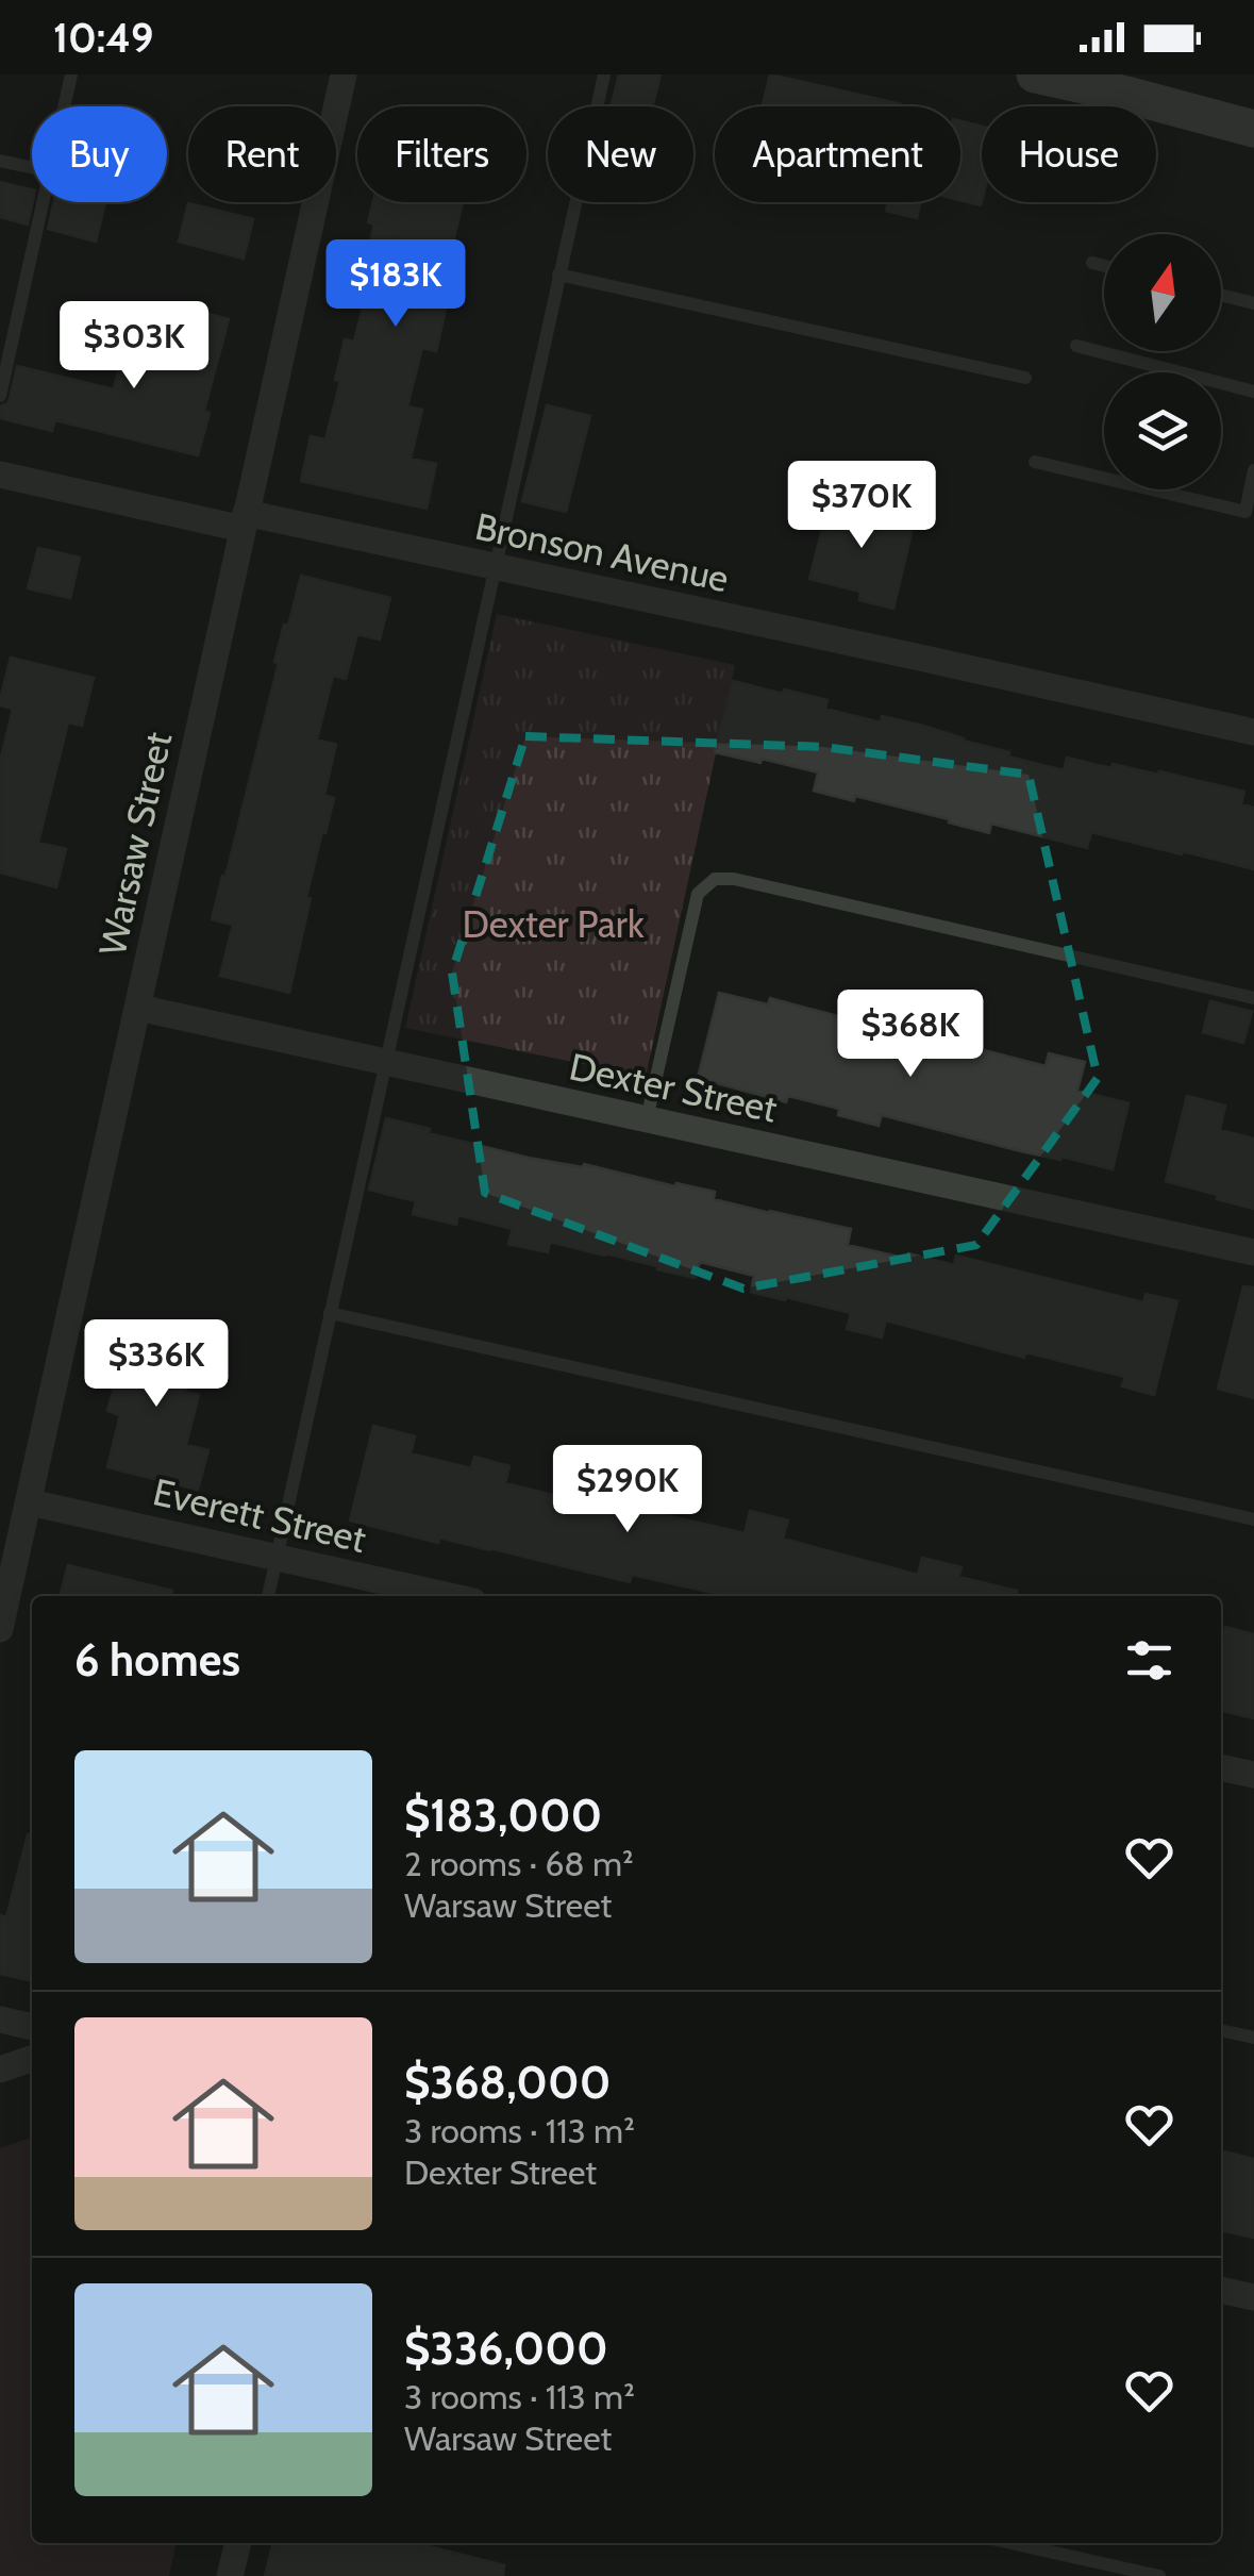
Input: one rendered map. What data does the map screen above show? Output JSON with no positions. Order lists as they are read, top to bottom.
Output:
{
  "streets": {
    "street": [
      "Bronson Avenue",
      "Warsaw Street",
      "Dexter Street",
      "Everett Street"
    ]
  },
  "crossings": [
    ["Bronson Avenue", "Warsaw Street"],
    ["Warsaw Street", "Dexter Street"],
    ["Warsaw Street", "Everett Street"]
  ],
  "parks": ["Dexter Park"],
  "north": "top",
  "page": {
    "status": "10:49",
    "chip": [
      "Buy",
      "Rent",
      "Filters",
      "New",
      "Apartment",
      "House"
    ],
    "price": [
      "$183K",
      "$303K",
      "$370K",
      "$368K",
      "$336K",
      "$290K"
    ],
    "heading": "6 homes",
    "list": [
      {
        "name": "$183,000",
        "note": "2 rooms · 68 m² · Warsaw Street"
      },
      {
        "name": "$368,000",
        "note": "3 rooms · 113 m² · Dexter Street"
      },
      {
        "name": "$336,000",
        "note": "3 rooms · 113 m² · Warsaw Street"
      }
    ]
  }
}
